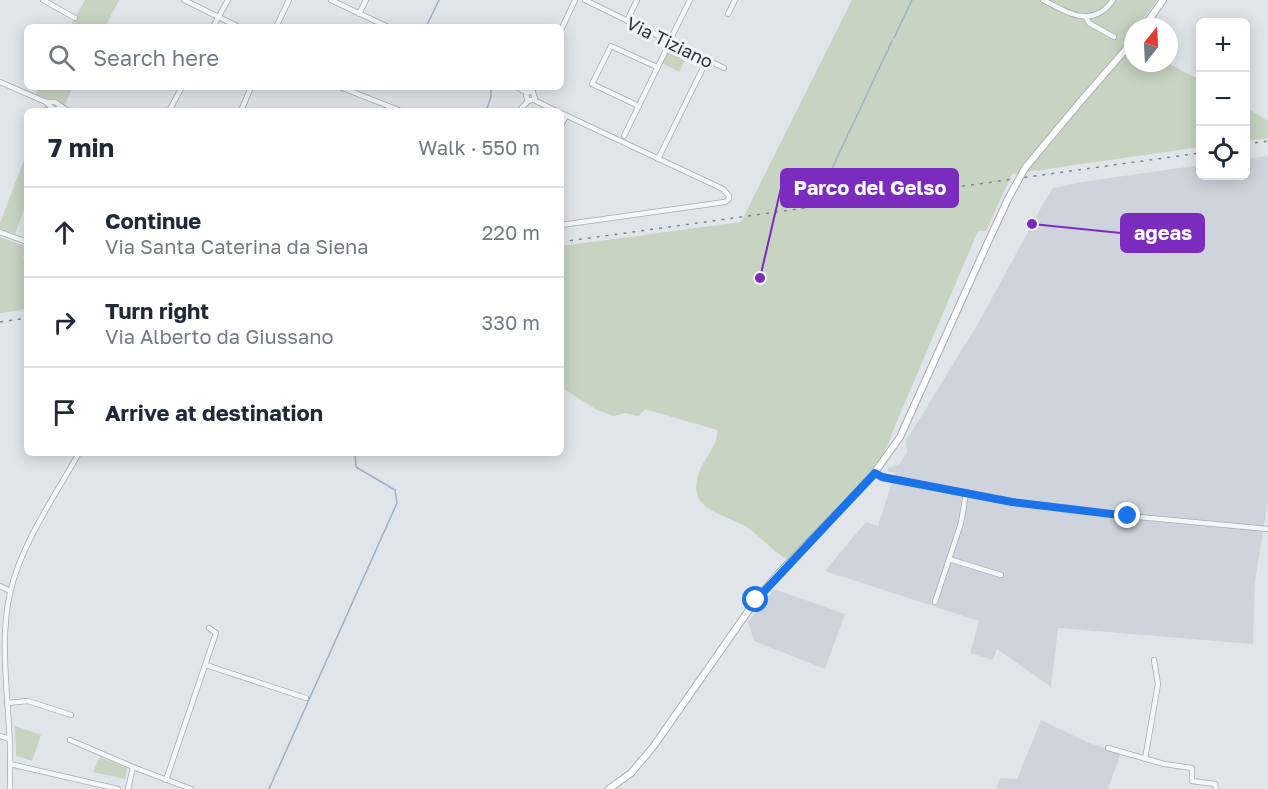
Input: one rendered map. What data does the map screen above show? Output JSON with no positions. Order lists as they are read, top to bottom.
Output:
{
  "streets": {
    "street": ["Via Tiziano"]
  },
  "places": ["ageas", "Parco del Gelso"],
  "north": "top",
  "page": {
    "map_buttons": ["+", "−"],
    "search": "Search here",
    "heading": ["7 min", "Walk · 550 m"],
    "list": [
      ["Continue", "Via Santa Caterina da Siena", "220 m"],
      ["Turn right", "Via Alberto da Giussano", "330 m"],
      "Arrive at destination"
    ]
  }
}
